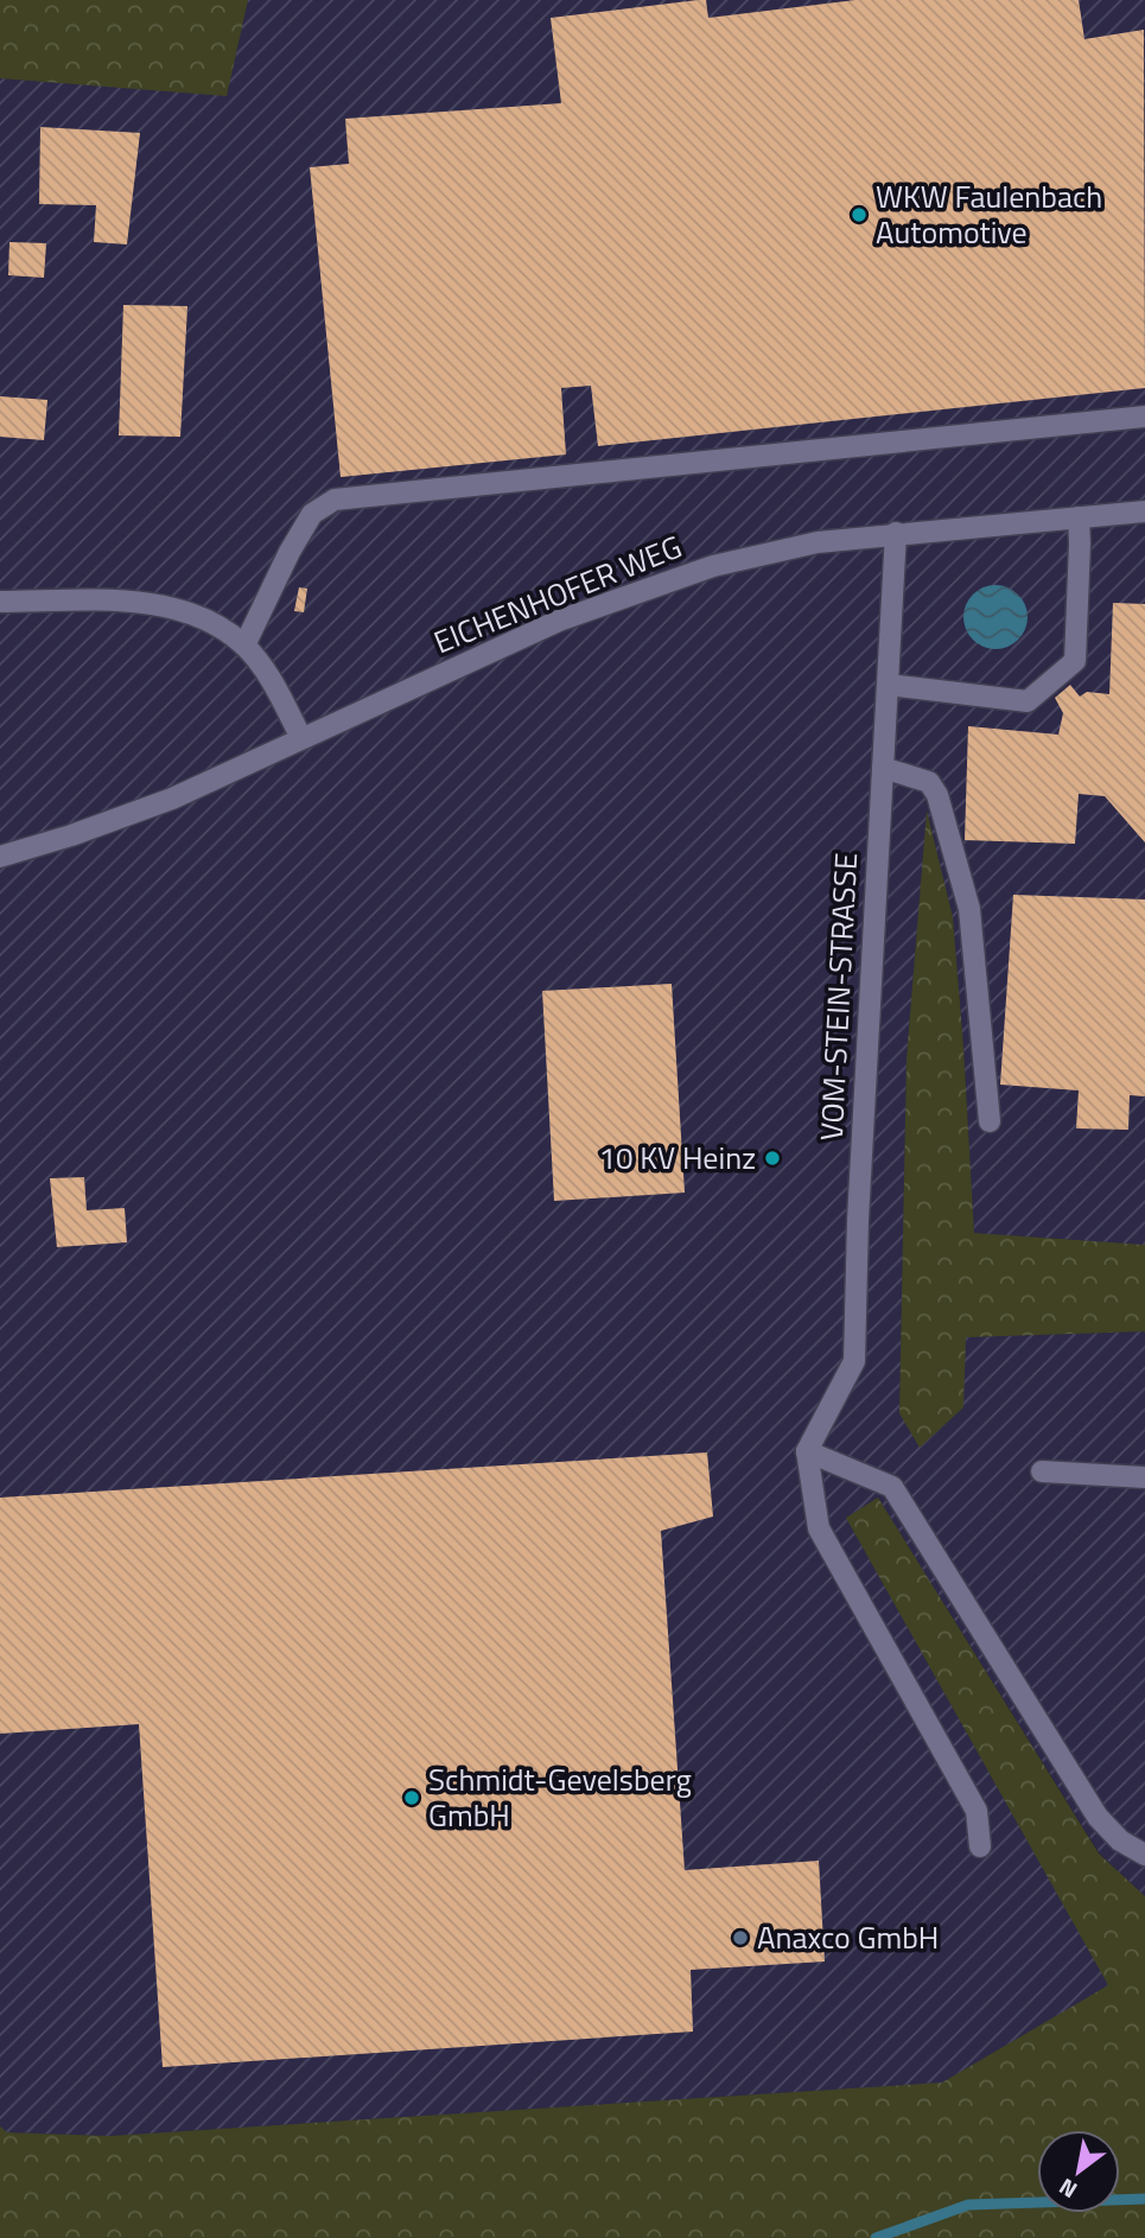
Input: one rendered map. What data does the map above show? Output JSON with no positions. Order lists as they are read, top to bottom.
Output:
{
  "streets": {
    "street": ["EICHENHOFER WEG", "VOM-STEIN-STRASSE"]
  },
  "crossings": [
    ["EICHENHOFER WEG", "VOM-STEIN-STRASSE"]
  ],
  "places": [
    "WKW Faulenbach Automotive",
    "10 KV Heinz",
    "Schmidt-Gevelsberg GmbH",
    "Anaxco GmbH"
  ],
  "north": "bottom left"
}
